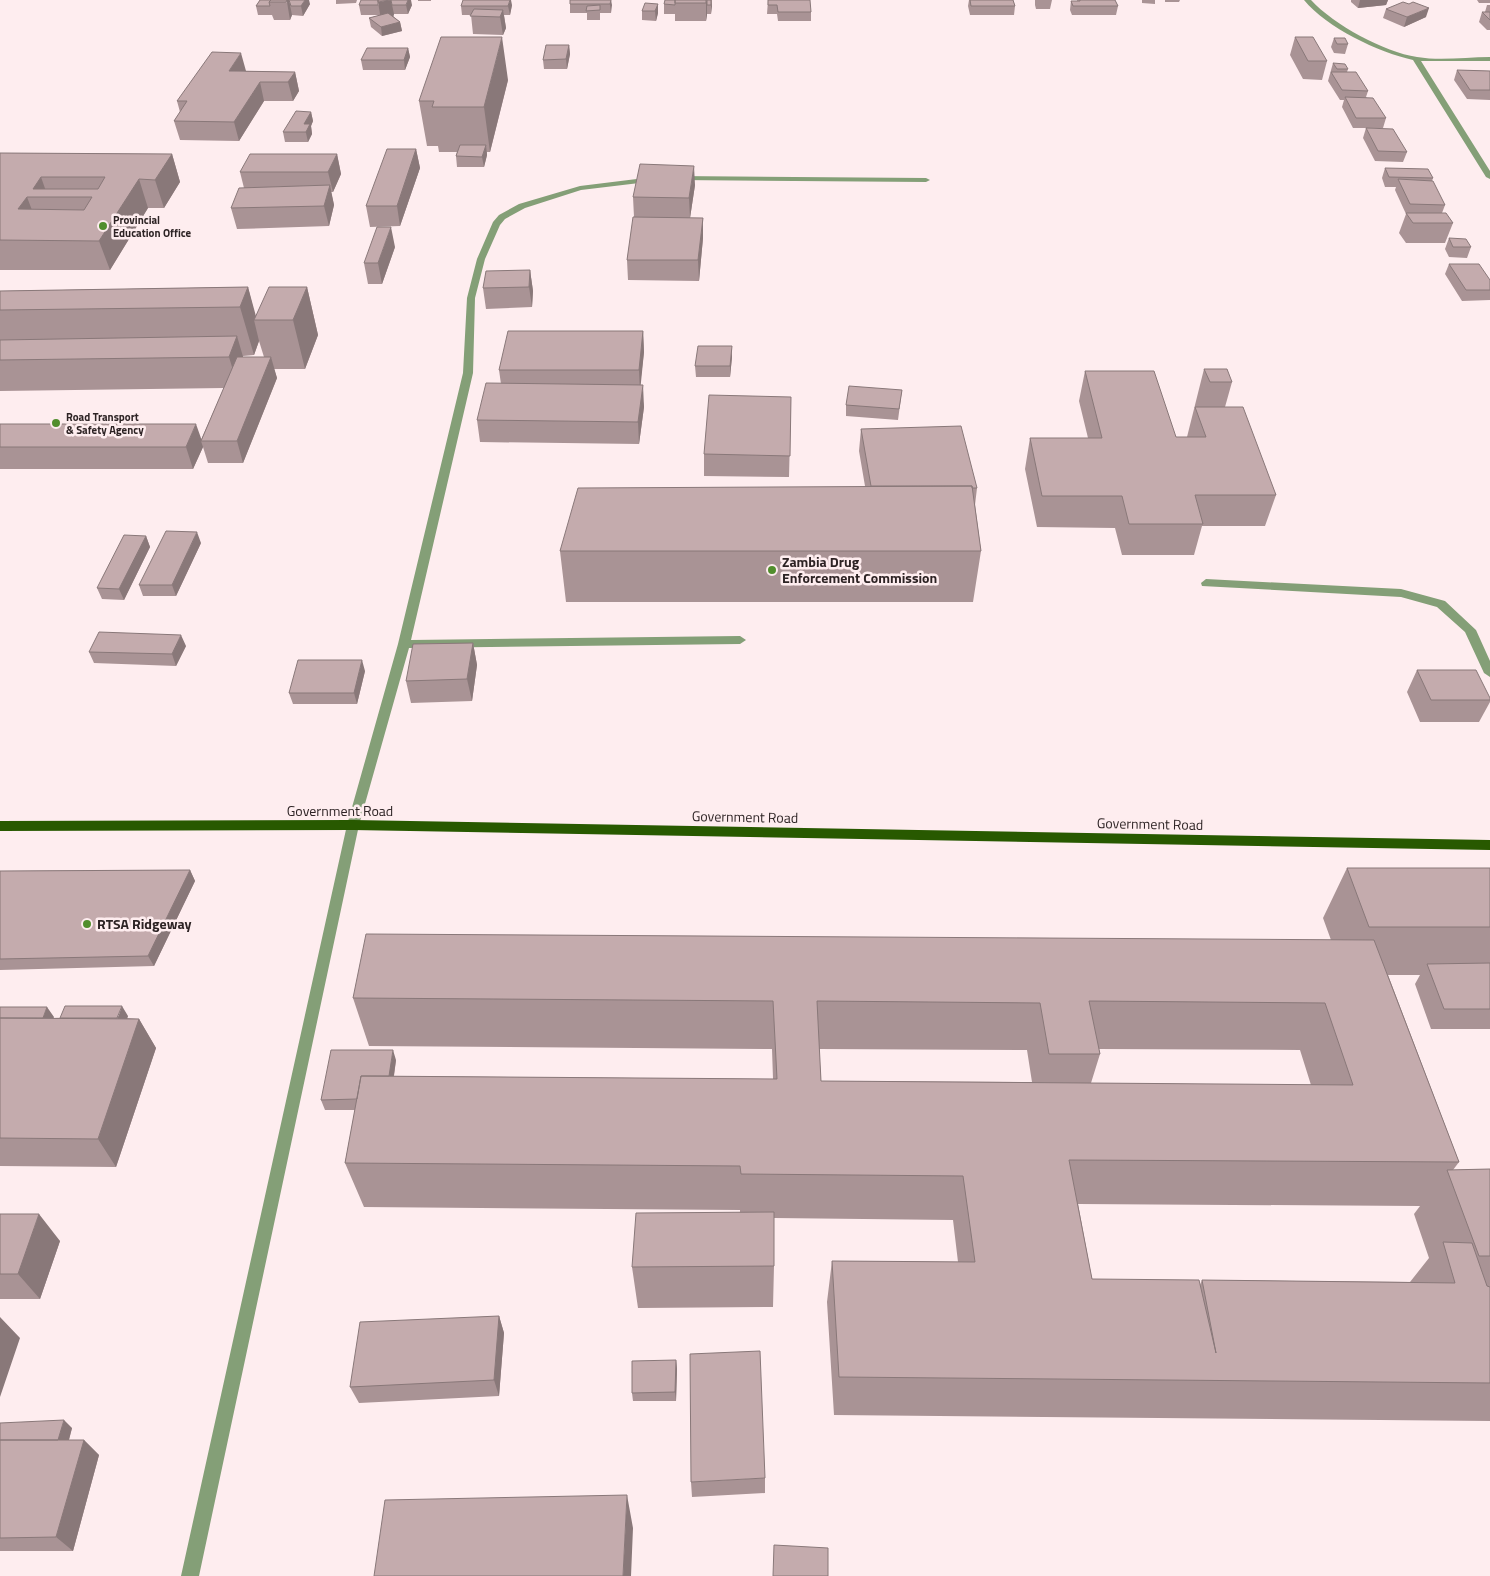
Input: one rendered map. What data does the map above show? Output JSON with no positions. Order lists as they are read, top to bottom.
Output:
{
  "streets": {
    "main road": ["Government Road"]
  },
  "places": [
    "Provincial Education Office",
    "Road Transport & Safety Agency",
    "Zambia Drug Enforcement Commission",
    "RTSA Ridgeway"
  ]
}
